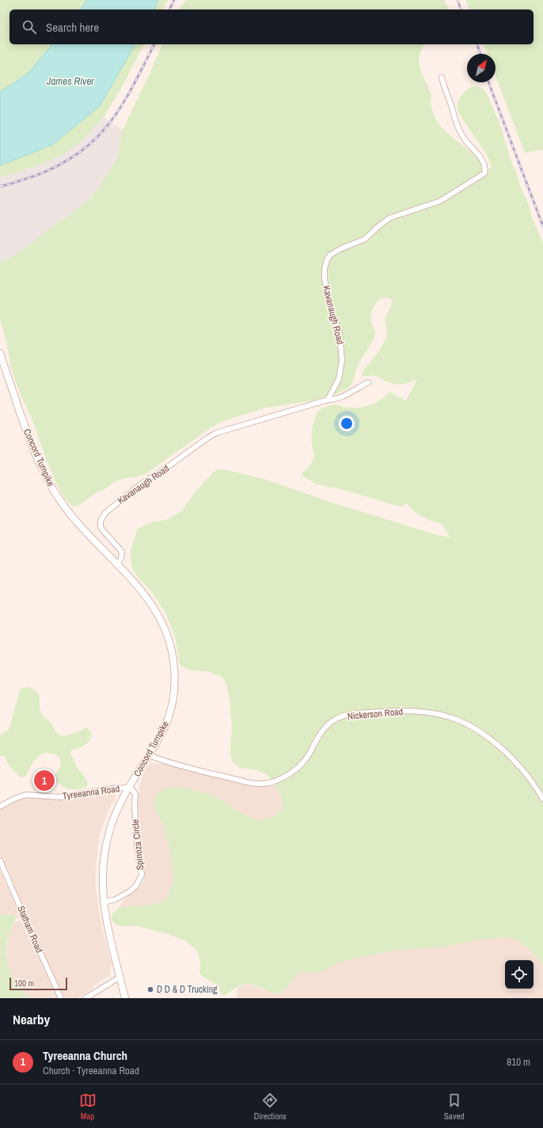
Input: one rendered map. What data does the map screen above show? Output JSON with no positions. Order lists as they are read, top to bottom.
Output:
{
  "streets": {
    "street": [
      "Kavanaugh Road",
      "Concord Turnpike",
      "Nickerson Road",
      "Tyreeanna Road",
      "Spinoza Circle",
      "Statham Road"
    ]
  },
  "crossings": [
    ["Kavanaugh Road", "Concord Turnpike"],
    ["Concord Turnpike", "Nickerson Road"],
    ["Concord Turnpike", "Tyreeanna Road"],
    ["Concord Turnpike", "Spinoza Circle"],
    ["Tyreeanna Road", "Spinoza Circle"]
  ],
  "water": ["James River"],
  "places": ["D D & D Trucking"],
  "scale_bar": "100 m",
  "north": "top right",
  "page": {
    "search": "Search here",
    "pins": "1",
    "scale": "100 m",
    "heading": "Nearby",
    "list": [
      {
        "mark": "1",
        "name": "Tyreeanna Church",
        "note": "Church · Tyreeanna Road",
        "value": "810 m"
      }
    ],
    "nav": ["Map", "Directions", "Saved"]
  }
}
